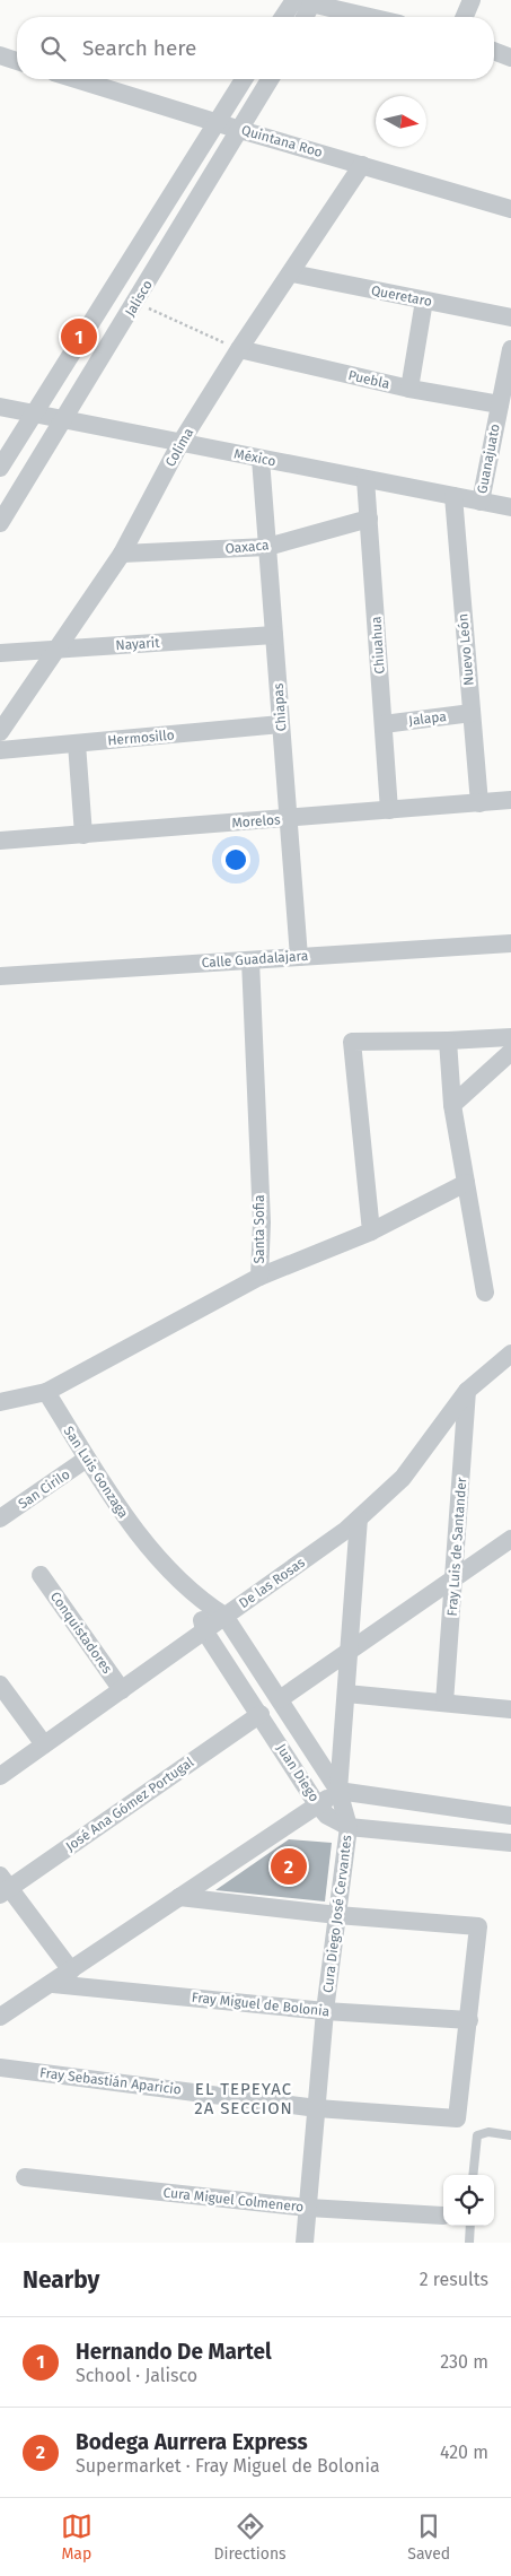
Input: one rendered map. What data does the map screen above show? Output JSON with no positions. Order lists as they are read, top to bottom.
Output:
{
  "streets": {
    "street": [
      "Quintana Roo",
      "Queretaro",
      "Jalisco",
      "Puebla",
      "Colima",
      "México",
      "Guanajuato",
      "Oaxaca",
      "Nayarit",
      "Chiuahua",
      "Nuevo León",
      "Chiapas",
      "Jalapa",
      "Hermosillo",
      "Morelos",
      "Calle Guadalajara",
      "Santa Sofia",
      "San Luis Gonzaga",
      "San Cirilo",
      "Fray Luis de Santander",
      "De las Rosas",
      "Conquistadores",
      "Juan Diego",
      "José Ana Gómez Portugal",
      "Cura Diego José Cervantes",
      "Fray Miguel de Bolonia",
      "Fray Sebastián Aparicio",
      "Cura Miguel Colmenero"
    ]
  },
  "crossings": [
    ["Quintana Roo", "Jalisco"],
    ["Quintana Roo", "Colima"],
    ["Queretaro", "Colima"],
    ["Jalisco", "México"],
    ["Puebla", "Colima"],
    ["Puebla", "Guanajuato"],
    ["Colima", "México"],
    ["Colima", "Oaxaca"],
    ["Colima", "Nayarit"],
    ["México", "Guanajuato"],
    ["México", "Chiuahua"],
    ["México", "Nuevo León"],
    ["México", "Chiapas"],
    ["Oaxaca", "Chiuahua"],
    ["Oaxaca", "Chiapas"],
    ["Nayarit", "Chiapas"],
    ["Chiuahua", "Jalapa"],
    ["Chiuahua", "Morelos"],
    ["Nuevo León", "Jalapa"],
    ["Nuevo León", "Morelos"],
    ["Chiapas", "Hermosillo"],
    ["Chiapas", "Morelos"],
    ["Chiapas", "Calle Guadalajara"],
    ["Calle Guadalajara", "Santa Sofia"],
    ["Santa Sofia", "San Luis Gonzaga"],
    ["San Luis Gonzaga", "San Cirilo"],
    ["San Luis Gonzaga", "De las Rosas"],
    ["San Luis Gonzaga", "Juan Diego"],
    ["San Luis Gonzaga", "Cura Diego José Cervantes"],
    ["Fray Luis de Santander", "De las Rosas"],
    ["De las Rosas", "Conquistadores"],
    ["De las Rosas", "Juan Diego"],
    ["De las Rosas", "Cura Diego José Cervantes"],
    ["Juan Diego", "José Ana Gómez Portugal"],
    ["Juan Diego", "Cura Diego José Cervantes"],
    ["Cura Diego José Cervantes", "Fray Miguel de Bolonia"],
    ["Cura Diego José Cervantes", "Fray Sebastián Aparicio"],
    ["Cura Diego José Cervantes", "Cura Miguel Colmenero"],
    ["Fray Miguel de Bolonia", "Fray Sebastián Aparicio"]
  ],
  "districts": ["EL TEPEYAC 2A SECCION"],
  "north": "right",
  "page": {
    "search": "Search here",
    "pins": ["1", "2"],
    "heading": ["Nearby", "2 results"],
    "list": [
      {
        "mark": "1",
        "name": "Hernando De Martel",
        "note": "School · Jalisco",
        "value": "230 m"
      },
      {
        "mark": "2",
        "name": "Bodega Aurrera Express",
        "note": "Supermarket · Fray Miguel de Bolonia",
        "value": "420 m"
      }
    ],
    "nav": ["Map", "Directions", "Saved"]
  }
}
